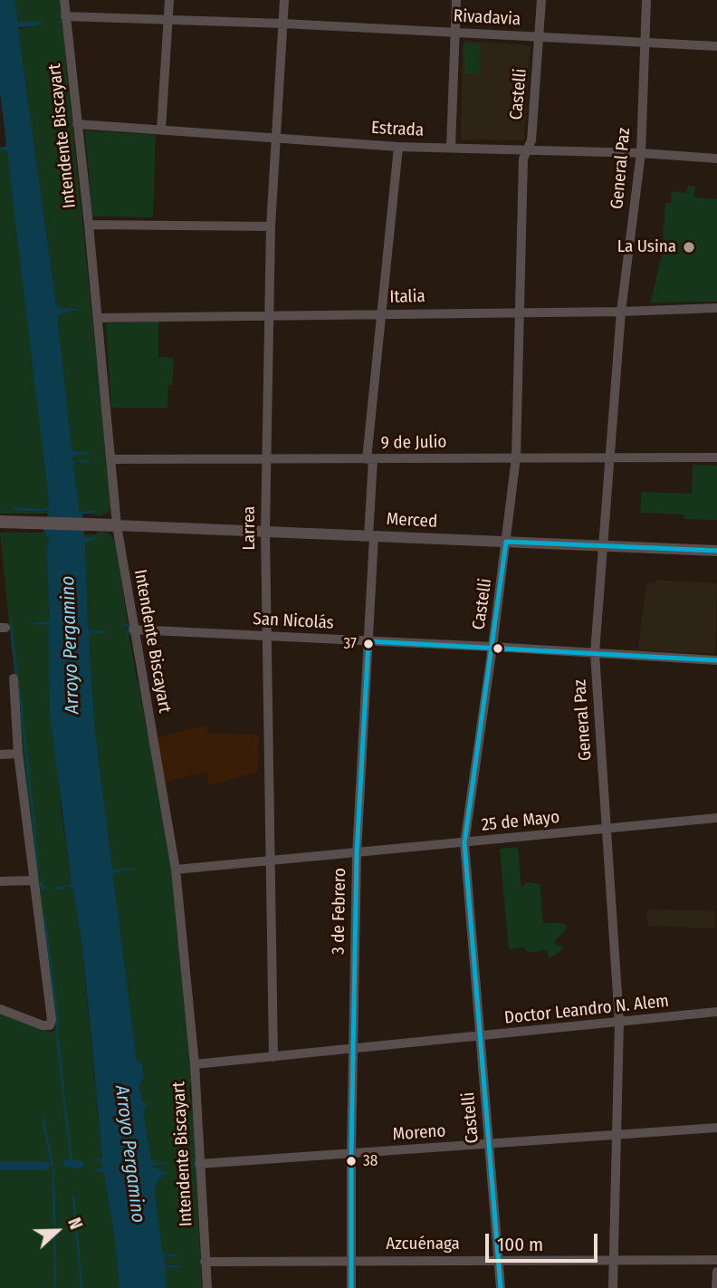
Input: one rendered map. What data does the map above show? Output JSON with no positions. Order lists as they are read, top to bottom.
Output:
{
  "streets": {
    "street": [
      "Rivadavia",
      "Castelli",
      "Estrada",
      "Intendente Biscayart",
      "General Paz",
      "Italia",
      "9 de Julio",
      "Merced",
      "Larrea",
      "San Nicolás",
      "25 de Mayo",
      "3 de Febrero",
      "Doctor Leandro N. Alem",
      "Moreno",
      "Azcuénaga"
    ]
  },
  "crossings": [
    ["Rivadavia", "Castelli"],
    ["Rivadavia", "Intendente Biscayart"],
    ["Rivadavia", "General Paz"],
    ["Rivadavia", "Larrea"],
    ["Castelli", "Estrada"],
    ["Castelli", "Italia"],
    ["Castelli", "9 de Julio"],
    ["Castelli", "Merced"],
    ["Castelli", "San Nicolás"],
    ["Castelli", "25 de Mayo"],
    ["Castelli", "Doctor Leandro N. Alem"],
    ["Castelli", "Moreno"],
    ["Castelli", "Azcuénaga"],
    ["Estrada", "Intendente Biscayart"],
    ["Estrada", "General Paz"],
    ["Estrada", "Larrea"],
    ["Estrada", "3 de Febrero"],
    ["Intendente Biscayart", "Italia"],
    ["Intendente Biscayart", "9 de Julio"],
    ["Intendente Biscayart", "Merced"],
    ["Intendente Biscayart", "San Nicolás"],
    ["Intendente Biscayart", "25 de Mayo"],
    ["Intendente Biscayart", "Doctor Leandro N. Alem"],
    ["Intendente Biscayart", "Moreno"],
    ["Intendente Biscayart", "Azcuénaga"],
    ["General Paz", "Italia"],
    ["General Paz", "9 de Julio"],
    ["General Paz", "Merced"],
    ["General Paz", "San Nicolás"],
    ["General Paz", "25 de Mayo"],
    ["General Paz", "Doctor Leandro N. Alem"],
    ["General Paz", "Moreno"],
    ["General Paz", "Azcuénaga"],
    ["Italia", "Larrea"],
    ["Italia", "3 de Febrero"],
    ["9 de Julio", "Larrea"],
    ["9 de Julio", "3 de Febrero"],
    ["Merced", "Larrea"],
    ["Merced", "3 de Febrero"],
    ["Larrea", "San Nicolás"],
    ["Larrea", "25 de Mayo"],
    ["Larrea", "Doctor Leandro N. Alem"],
    ["San Nicolás", "3 de Febrero"],
    ["25 de Mayo", "3 de Febrero"],
    ["3 de Febrero", "Doctor Leandro N. Alem"],
    ["3 de Febrero", "Moreno"],
    ["3 de Febrero", "Azcuénaga"]
  ],
  "water": ["Arroyo Pergamino"],
  "places": ["La Usina", "37", "38"],
  "scale_bar": "100 m",
  "north": "right"
}
